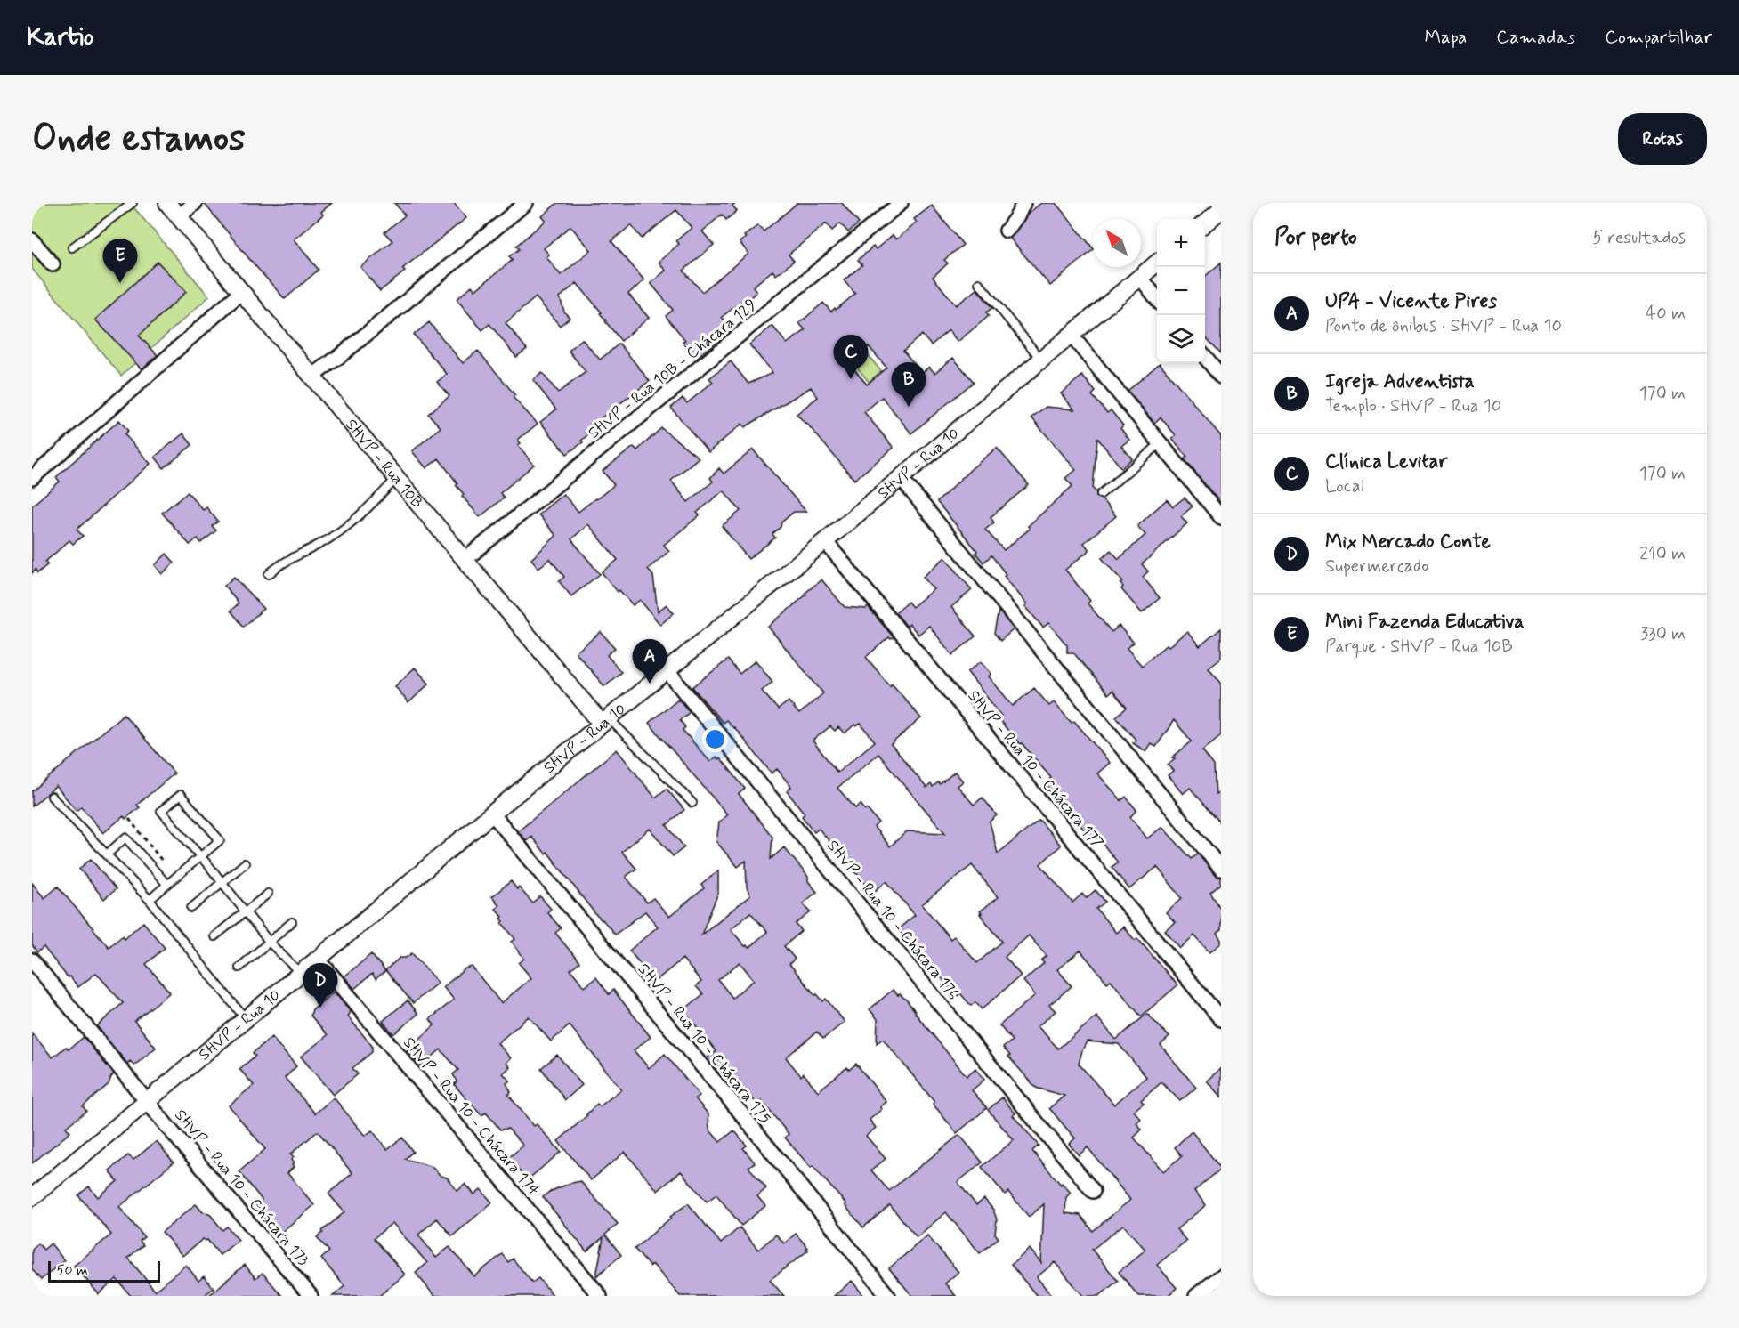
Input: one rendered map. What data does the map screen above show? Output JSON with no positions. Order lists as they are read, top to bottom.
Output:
{
  "streets": {
    "street": [
      "SHVP - Rua 10B - Chácara 129",
      "SHVP - Rua 10",
      "SHVP - Rua 10B",
      "SHVP - Rua 10 - Chácara 177",
      "SHVP - Rua 10 - Chácara 176",
      "SHVP - Rua 10 - Chácara 175",
      "SHVP - Rua 10 - Chácara 174",
      "SHVP - Rua 10 - Chácara 173"
    ]
  },
  "crossings": [
    ["SHVP - Rua 10B - Chácara 129", "SHVP - Rua 10B"],
    ["SHVP - Rua 10", "SHVP - Rua 10B"],
    ["SHVP - Rua 10", "SHVP - Rua 10 - Chácara 177"],
    ["SHVP - Rua 10", "SHVP - Rua 10 - Chácara 176"],
    ["SHVP - Rua 10", "SHVP - Rua 10 - Chácara 175"],
    ["SHVP - Rua 10", "SHVP - Rua 10 - Chácara 174"],
    ["SHVP - Rua 10", "SHVP - Rua 10 - Chácara 173"]
  ],
  "scale_bar": "50 m",
  "north": "top left",
  "page": {
    "header": "Kartio",
    "nav": ["Mapa", "Camadas", "Compartilhar"],
    "buttons": "Rotas",
    "title": "Onde estamos",
    "heading": ["Por perto", "5 resultados"],
    "map_buttons": ["+", "−"],
    "pins": [
      "E",
      "C",
      "B",
      "A",
      "D"
    ],
    "list": [
      {
        "mark": "A",
        "name": "UPA - Vicente Pires",
        "note": "Ponto de ônibus · SHVP - Rua 10",
        "value": "40 m"
      },
      {
        "mark": "B",
        "name": "Igreja Adventista",
        "note": "Templo · SHVP - Rua 10",
        "value": "170 m"
      },
      {
        "mark": "C",
        "name": "Clínica Levitar",
        "note": "Local",
        "value": "170 m"
      },
      {
        "mark": "D",
        "name": "Mix Mercado Conte",
        "note": "Supermercado",
        "value": "210 m"
      },
      {
        "mark": "E",
        "name": "Mini Fazenda Educativa",
        "note": "Parque · SHVP - Rua 10B",
        "value": "330 m"
      }
    ],
    "scale": "50 m"
  }
}
